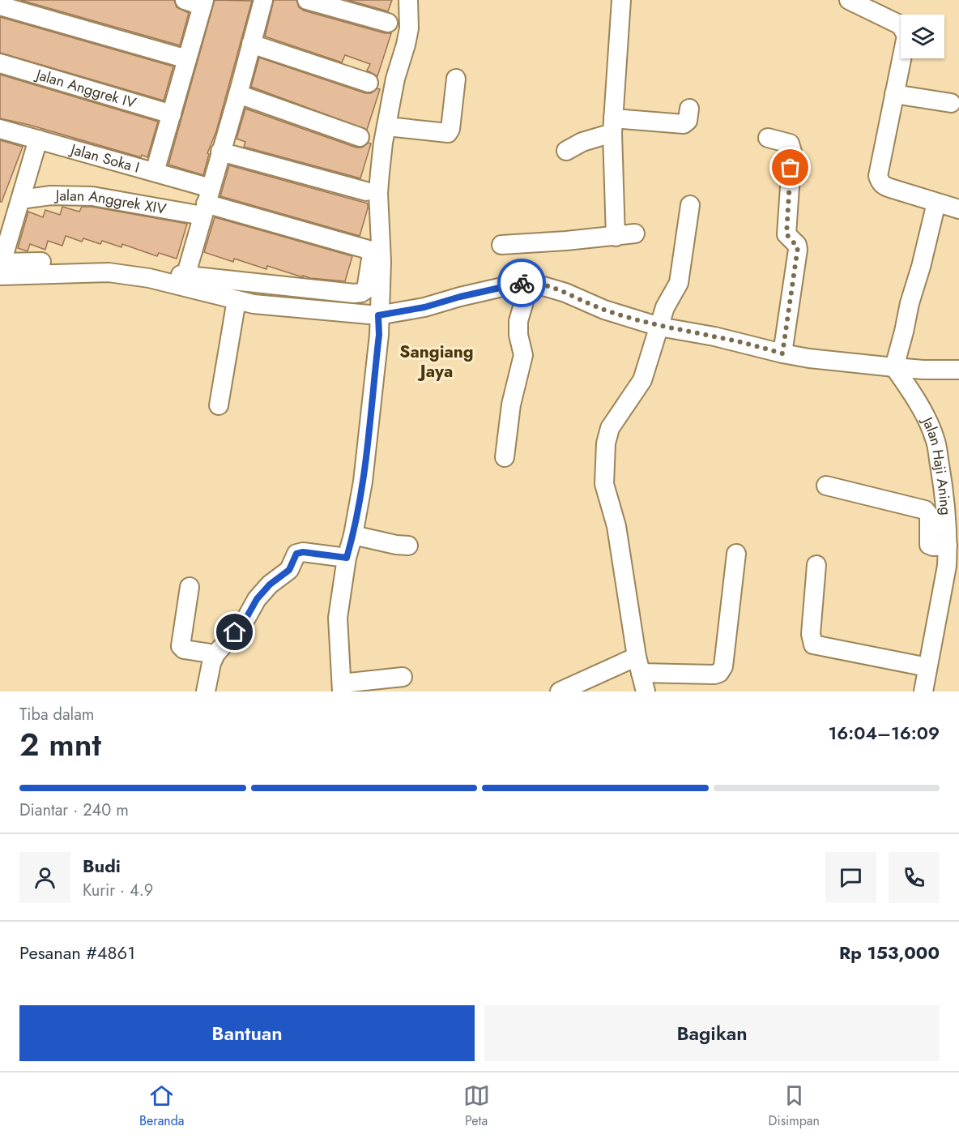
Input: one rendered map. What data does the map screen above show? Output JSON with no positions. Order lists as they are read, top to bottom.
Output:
{
  "streets": {
    "street": [
      "Jalan Anggrek IV",
      "Jalan Soka I",
      "Jalan Anggrek XIV",
      "Jalan Haji Aning"
    ]
  },
  "crossings": [
    ["Jalan Soka I", "Jalan Anggrek XIV"]
  ],
  "districts": ["Sangiang Jaya"],
  "page": {
    "heading": ["2 mnt", "Tiba dalam", "16:04–16:09"],
    "panel": [
      "Budi",
      "Kurir · 4.9",
      "Pesanan #4861",
      "Rp 153,000"
    ],
    "bar": "Diantar · 240 m",
    "buttons": ["Bantuan", "Bagikan"],
    "tabs": ["Beranda", "Peta", "Disimpan"]
  }
}
